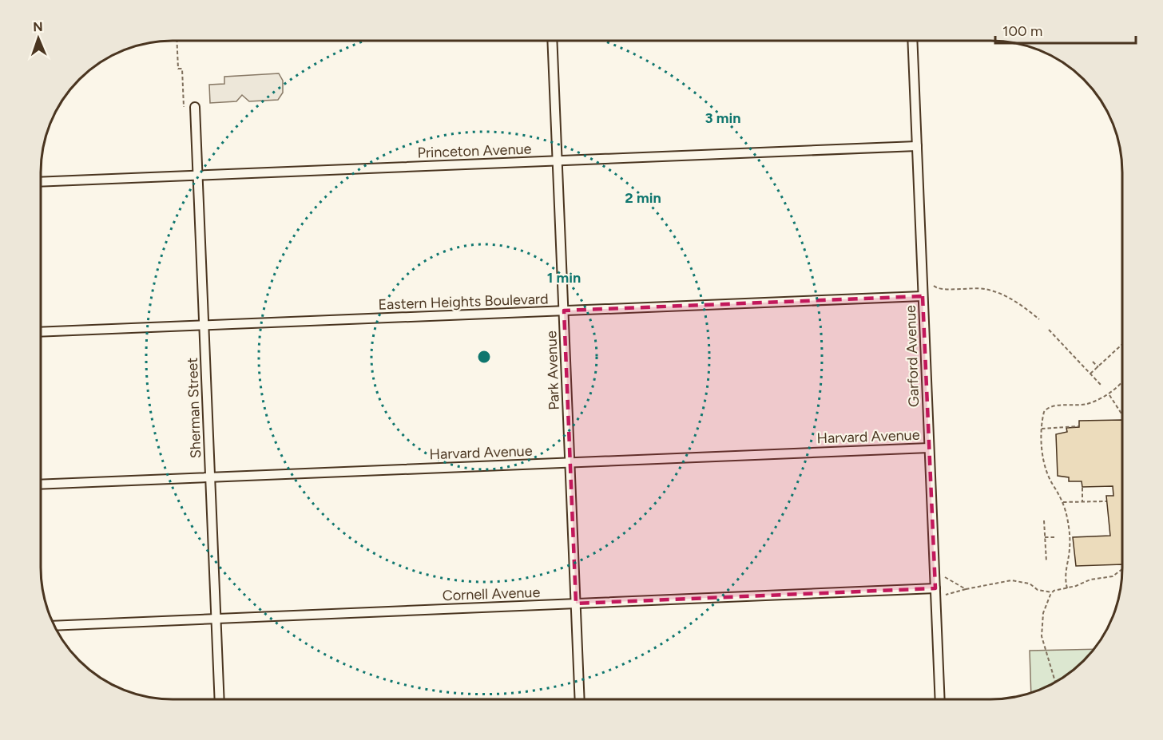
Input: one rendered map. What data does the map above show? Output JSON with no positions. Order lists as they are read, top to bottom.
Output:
{
  "streets": {
    "street": [
      "Princeton Avenue",
      "Eastern Heights Boulevard",
      "Garford Avenue",
      "Park Avenue",
      "Sherman Street",
      "Harvard Avenue",
      "Cornell Avenue"
    ]
  },
  "crossings": [
    ["Princeton Avenue", "Garford Avenue"],
    ["Princeton Avenue", "Park Avenue"],
    ["Princeton Avenue", "Sherman Street"],
    ["Eastern Heights Boulevard", "Garford Avenue"],
    ["Eastern Heights Boulevard", "Park Avenue"],
    ["Eastern Heights Boulevard", "Sherman Street"],
    ["Garford Avenue", "Harvard Avenue"],
    ["Garford Avenue", "Cornell Avenue"],
    ["Park Avenue", "Harvard Avenue"],
    ["Park Avenue", "Cornell Avenue"],
    ["Sherman Street", "Harvard Avenue"],
    ["Sherman Street", "Cornell Avenue"]
  ],
  "scale_bar": "100 m",
  "north": "top",
  "rings": ["3 min", "2 min", "1 min"]
}
